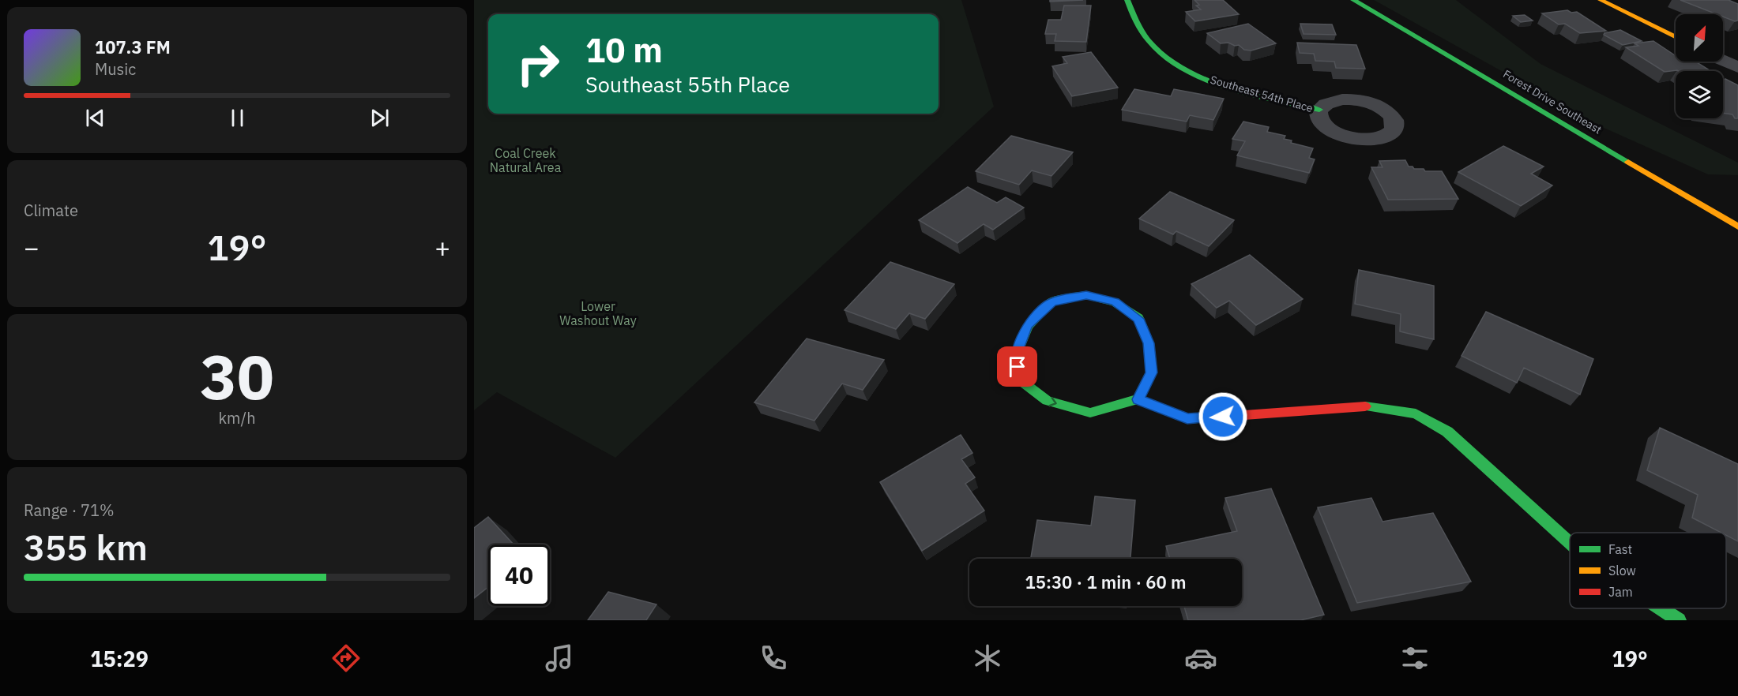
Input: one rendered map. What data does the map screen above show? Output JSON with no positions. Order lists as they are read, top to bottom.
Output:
{
  "streets": {
    "street": ["Southeast 54th Place", "Forest Drive Southeast"]
  },
  "parks": ["Coal Creek Natural Area", "Lower Washout Way"],
  "legend": ["Fast", "Slow", "Jam"],
  "north": "top right",
  "page": {
    "turn": ["10 m", "Southeast 55th Place"],
    "song": ["107.3 FM", "Music"],
    "tile": [
      "Climate",
      ["30", "km/h"],
      ["Range · 71%", "355 km"]
    ],
    "heat": ["−", "19°", "+"],
    "limit": "40",
    "trip": "15:30 · 1 min · 60 m",
    "tabs": ["15:29", "19°"]
  }
}
